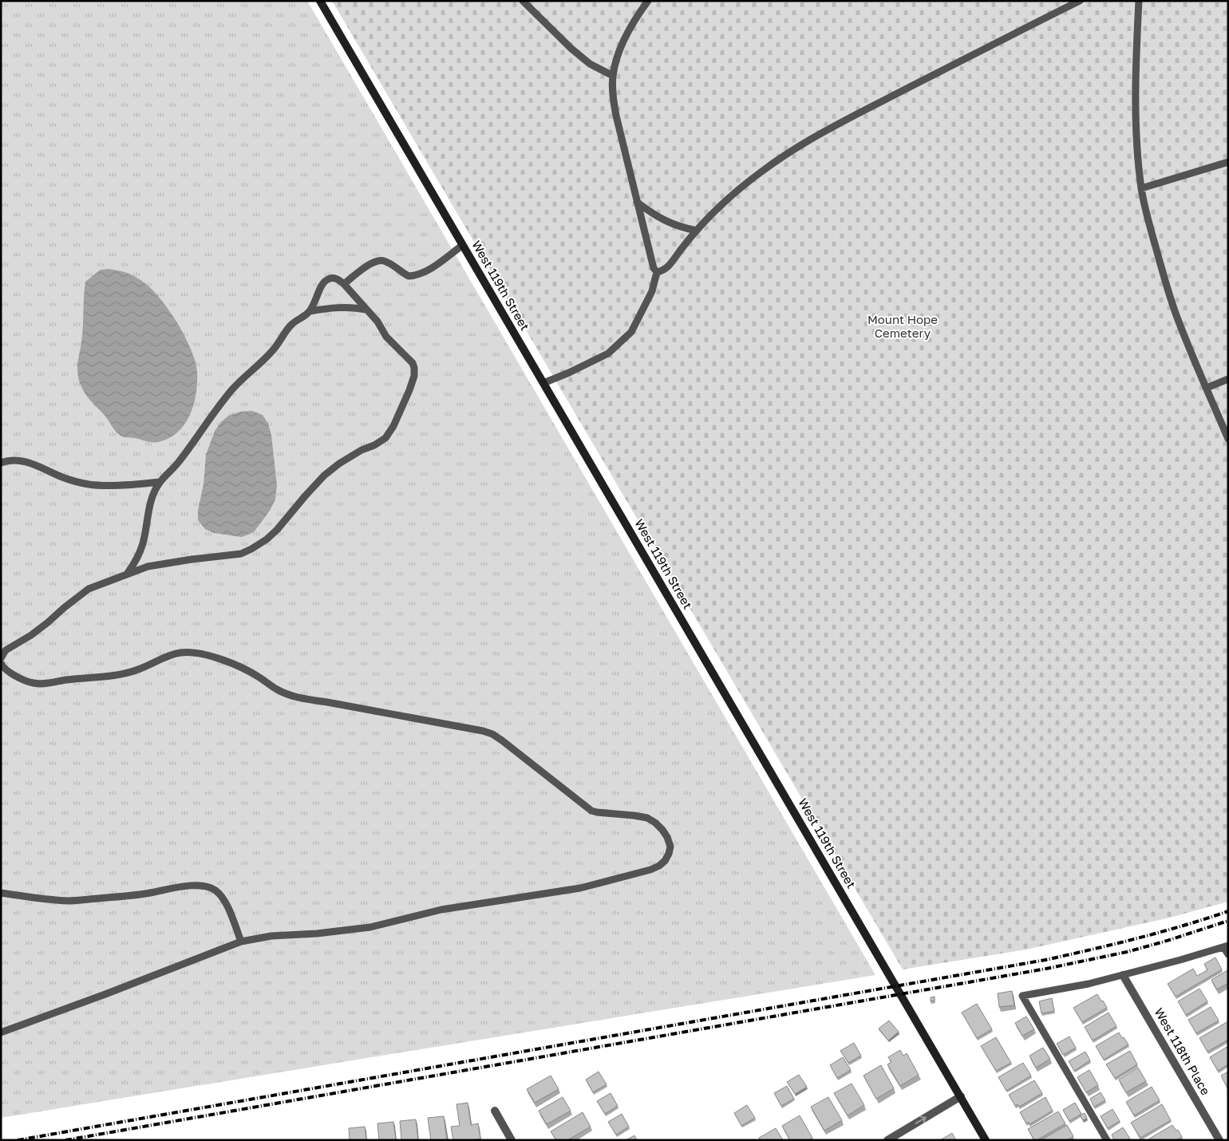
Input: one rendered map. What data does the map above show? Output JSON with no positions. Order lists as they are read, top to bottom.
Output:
{
  "streets": {
    "street": ["West 119th Street", "West 118th Place"]
  },
  "parks": ["Mount Hope Cemetery"]
}
